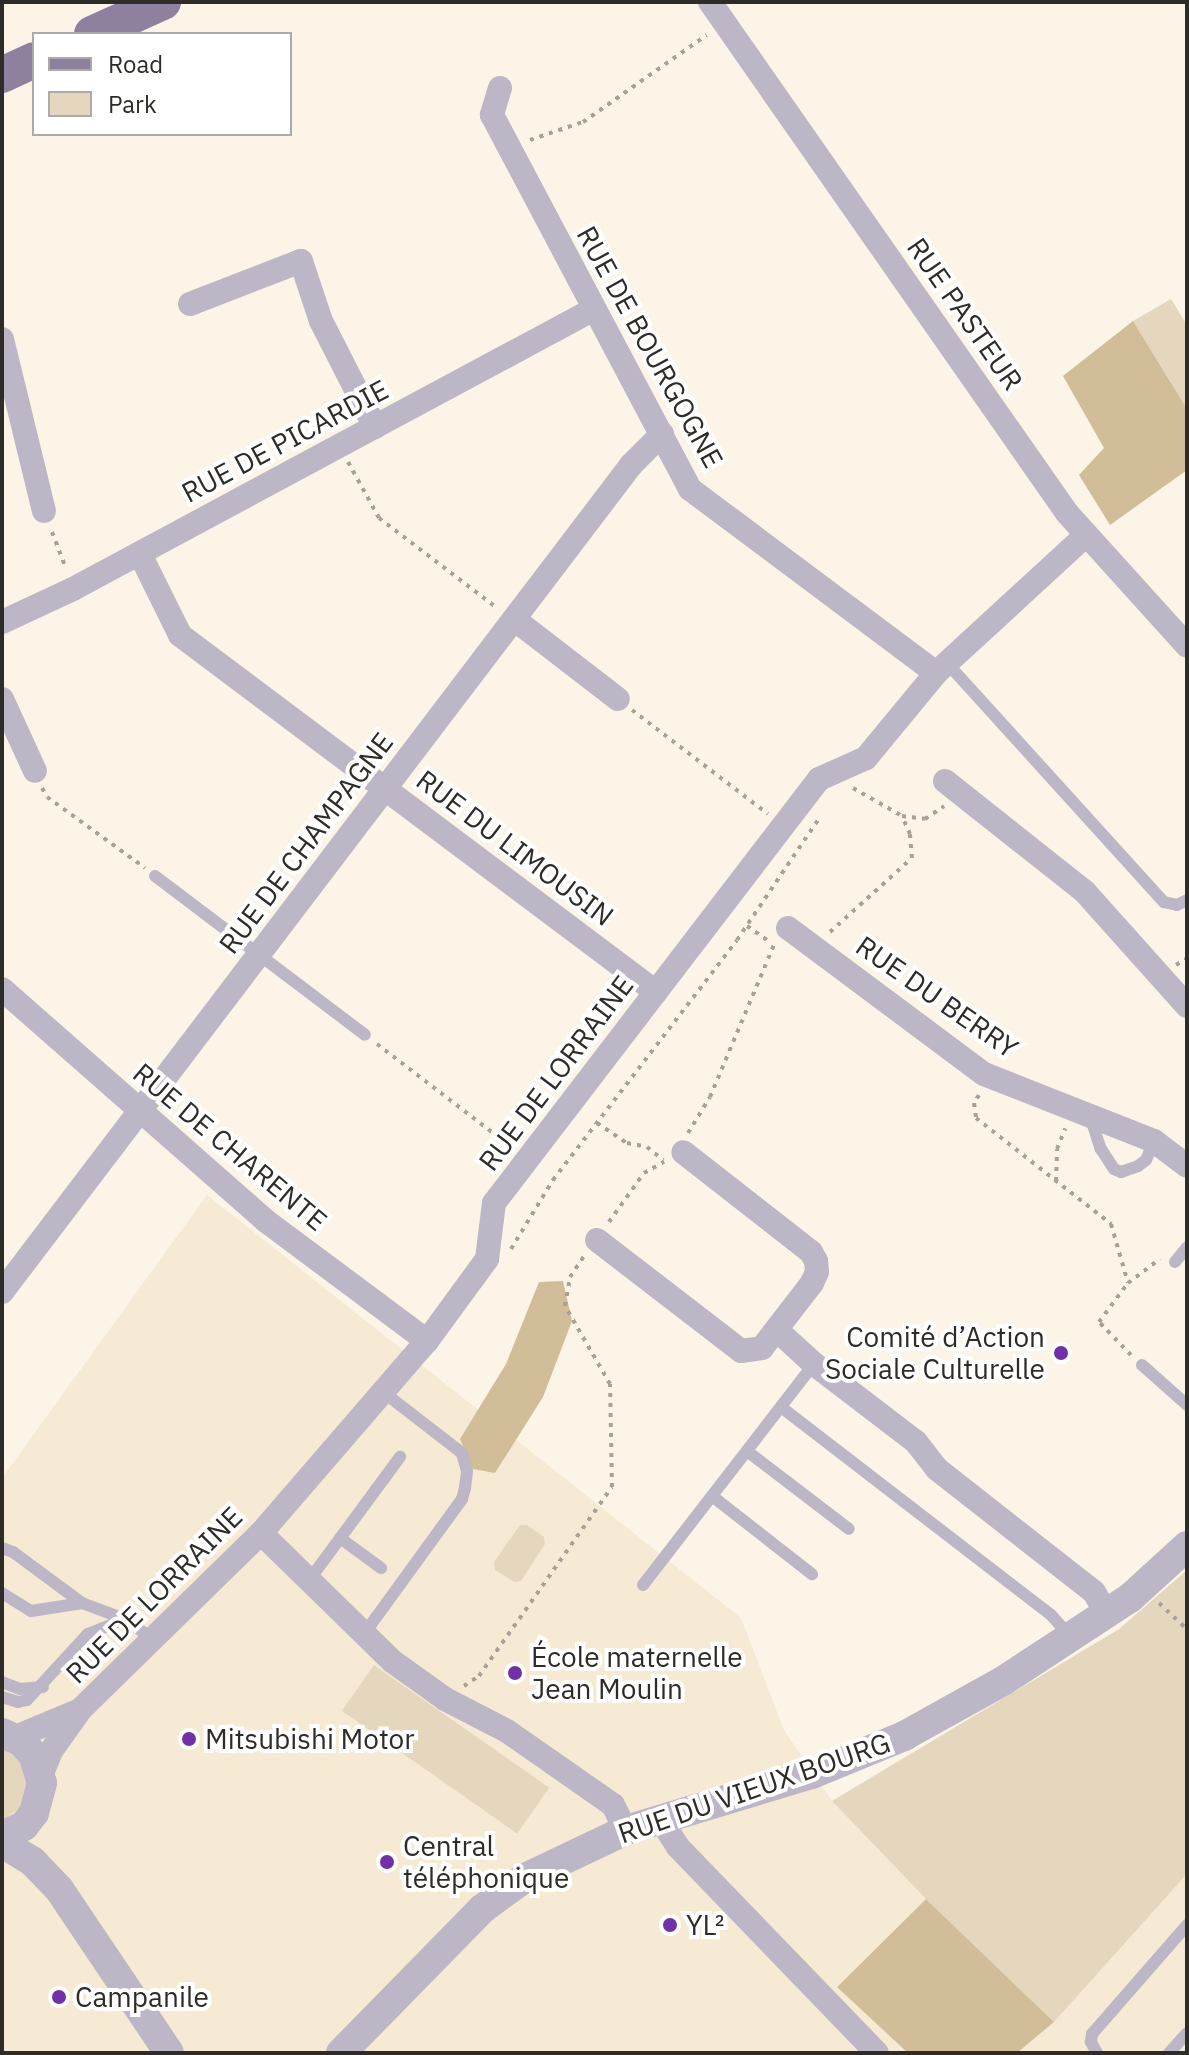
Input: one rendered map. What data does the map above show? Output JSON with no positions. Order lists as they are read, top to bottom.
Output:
{
  "streets": {
    "street": [
      "RUE PASTEUR",
      "RUE DE BOURGOGNE",
      "RUE DE PICARDIE",
      "RUE DE CHAMPAGNE",
      "RUE DU LIMOUSIN",
      "RUE DU BERRY",
      "RUE DE LORRAINE",
      "RUE DE CHARENTE",
      "RUE DU VIEUX BOURG"
    ]
  },
  "crossings": [
    ["RUE PASTEUR", "RUE DE LORRAINE"],
    ["RUE DE BOURGOGNE", "RUE DE PICARDIE"],
    ["RUE DE BOURGOGNE", "RUE DE CHAMPAGNE"],
    ["RUE DE BOURGOGNE", "RUE DE LORRAINE"],
    ["RUE DE PICARDIE", "RUE DU LIMOUSIN"],
    ["RUE DE CHAMPAGNE", "RUE DU LIMOUSIN"],
    ["RUE DE CHAMPAGNE", "RUE DE CHARENTE"],
    ["RUE DU LIMOUSIN", "RUE DE LORRAINE"],
    ["RUE DE LORRAINE", "RUE DE CHARENTE"]
  ],
  "places": [
    "Comité d’Action Sociale Culturelle",
    "École maternelle Jean Moulin",
    "Mitsubishi Motor",
    "Central téléphonique",
    "YL²",
    "Campanile"
  ],
  "legend": ["Road", "Park"]
}
